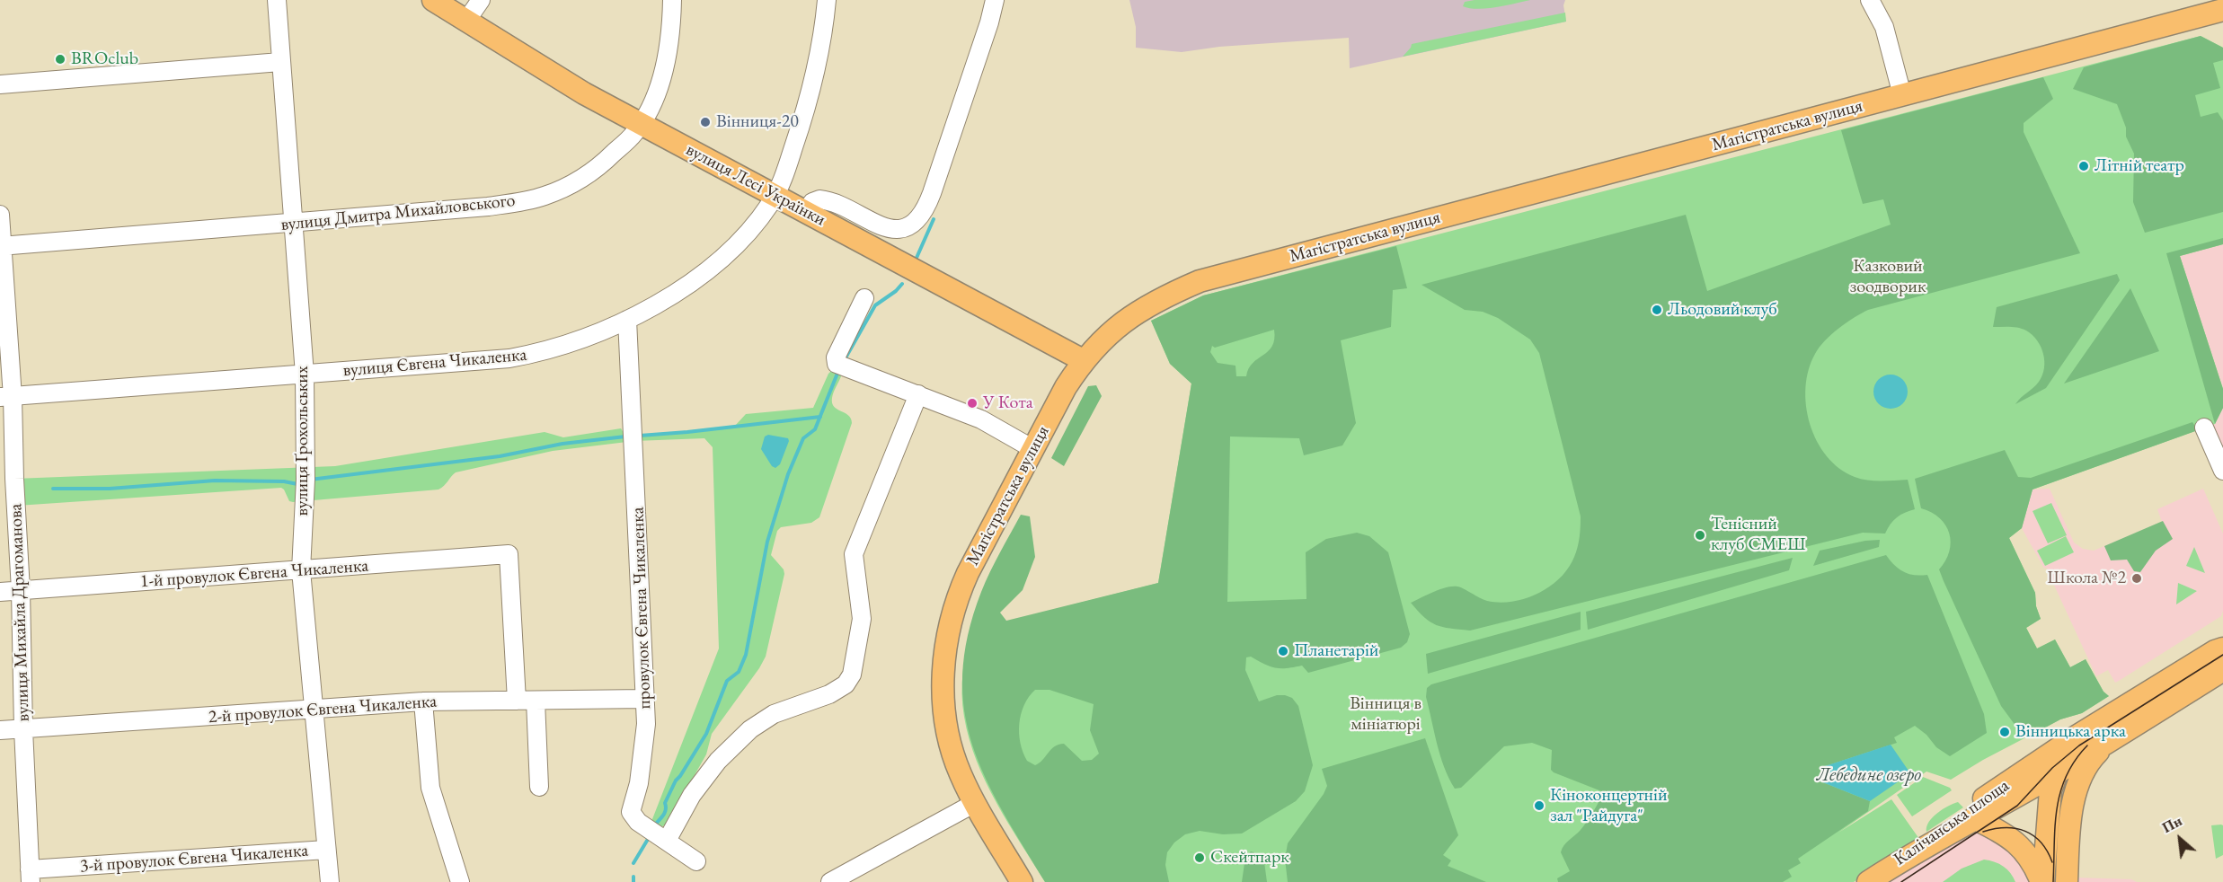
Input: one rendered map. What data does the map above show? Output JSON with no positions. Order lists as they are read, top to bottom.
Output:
{
  "streets": {
    "main road": ["Магістратська вулиця", "вулиця Лесі Українки", "Калічанська площа"],
    "street": [
      "вулиця Дмитра Михайловського",
      "вулиця Євгена Чикаленка",
      "вулиця Ґрохольських",
      "1-й провулок Євгена Чикаленка",
      "провулок Євгена Чикаленка",
      "вулиця Михайла Драгоманова",
      "2-й провулок Євгена Чикаленка",
      "3-й провулок Євгена Чикаленка"
    ]
  },
  "crossings": [
    ["Магістратська вулиця", "вулиця Лесі Українки"],
    ["вулиця Лесі Українки", "вулиця Дмитра Михайловського"],
    ["вулиця Лесі Українки", "вулиця Євгена Чикаленка"],
    ["вулиця Дмитра Михайловського", "вулиця Ґрохольських"],
    ["вулиця Дмитра Михайловського", "вулиця Михайла Драгоманова"],
    ["вулиця Євгена Чикаленка", "вулиця Ґрохольських"],
    ["вулиця Євгена Чикаленка", "провулок Євгена Чикаленка"],
    ["вулиця Євгена Чикаленка", "вулиця Михайла Драгоманова"],
    ["вулиця Ґрохольських", "1-й провулок Євгена Чикаленка"],
    ["вулиця Ґрохольських", "2-й провулок Євгена Чикаленка"],
    ["вулиця Ґрохольських", "3-й провулок Євгена Чикаленка"],
    ["1-й провулок Євгена Чикаленка", "вулиця Михайла Драгоманова"],
    ["1-й провулок Євгена Чикаленка", "2-й провулок Євгена Чикаленка"],
    ["провулок Євгена Чикаленка", "2-й провулок Євгена Чикаленка"],
    ["вулиця Михайла Драгоманова", "2-й провулок Євгена Чикаленка"],
    ["вулиця Михайла Драгоманова", "3-й провулок Євгена Чикаленка"]
  ],
  "water": ["Лебедине озеро"],
  "parks": ["Казковий зоодворик", "Вінниця в мініатюрі"],
  "places": [
    "BROclub",
    "Вінниця-20",
    "Літній театр",
    "Льодовий клуб",
    "У Кота",
    "Тенісний клуб СМЕШ",
    "Школа №2",
    "Планетарій",
    "Вінницька арка",
    "Кіноконцертній зал \"Райдуга\"",
    "Скейтпарк"
  ],
  "north": "top left"
}
